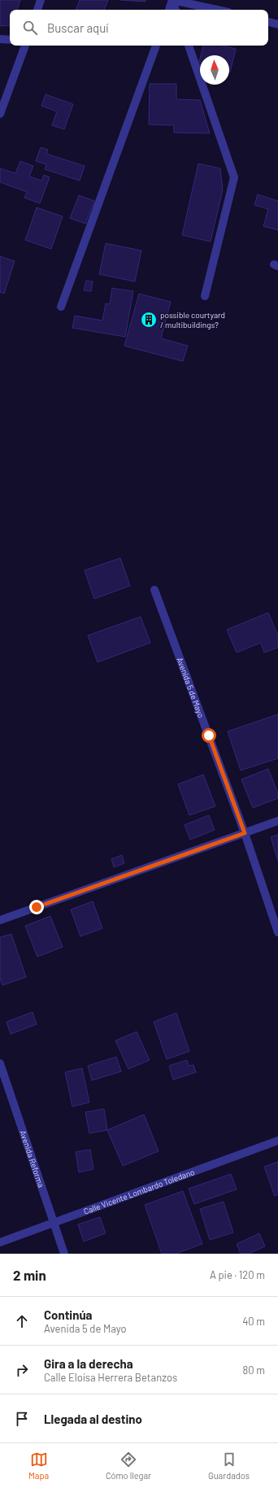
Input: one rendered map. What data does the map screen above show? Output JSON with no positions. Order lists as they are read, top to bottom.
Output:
{
  "streets": {
    "street": ["Avenida 5 de Mayo", "Avenida Reforma", "Calle Vicente Lombardo Toledano"]
  },
  "crossings": [
    ["Avenida Reforma", "Calle Vicente Lombardo Toledano"]
  ],
  "places": {
    "building": ["possible courtyard / multibuildings?"]
  },
  "north": "top",
  "page": {
    "search": "Buscar aquí",
    "heading": ["2 min", "A pie · 120 m"],
    "list": [
      ["Continúa", "Avenida 5 de Mayo", "40 m"],
      ["Gira a la derecha", "Calle Eloísa Herrera Betanzos", "80 m"],
      "Llegada al destino"
    ],
    "nav": ["Mapa", "Cómo llegar", "Guardados"]
  }
}
